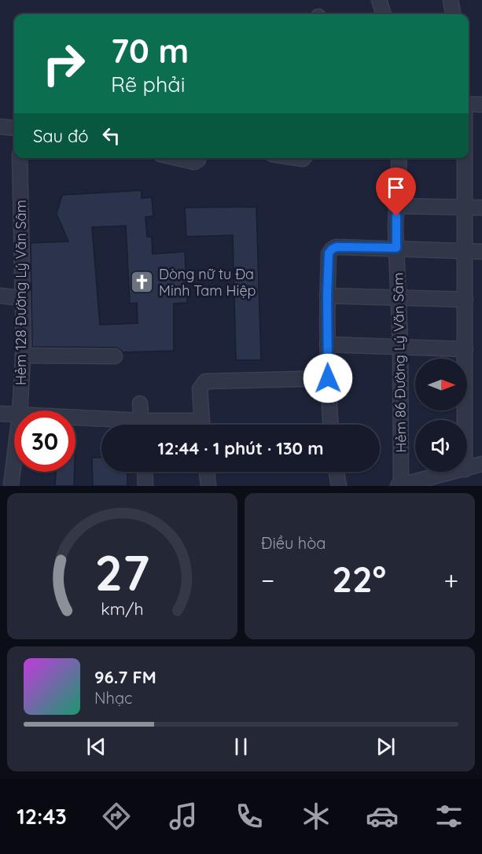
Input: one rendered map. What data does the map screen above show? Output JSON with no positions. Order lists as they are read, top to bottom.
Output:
{
  "streets": {
    "street": ["Hẻm 128 Đường Lý Văn Sâm", "Hẻm 86 Đường Lý Văn Sâm"]
  },
  "places": {
    "church": ["Dòng nữ tu Đa Minh Tam Hiệp"]
  },
  "north": "right",
  "page": {
    "turn": ["70 m", "Rẽ phải"],
    "then": "Sau đó",
    "limit": "30",
    "trip": "12:44 · 1 phút · 130 m",
    "tile": "Điều hòa",
    "heat": ["−", "22°", "+"],
    "song": ["96.7 FM", "Nhạc"],
    "tabs": "12:43",
    "gauge": ["27", "km/h"]
  }
}
